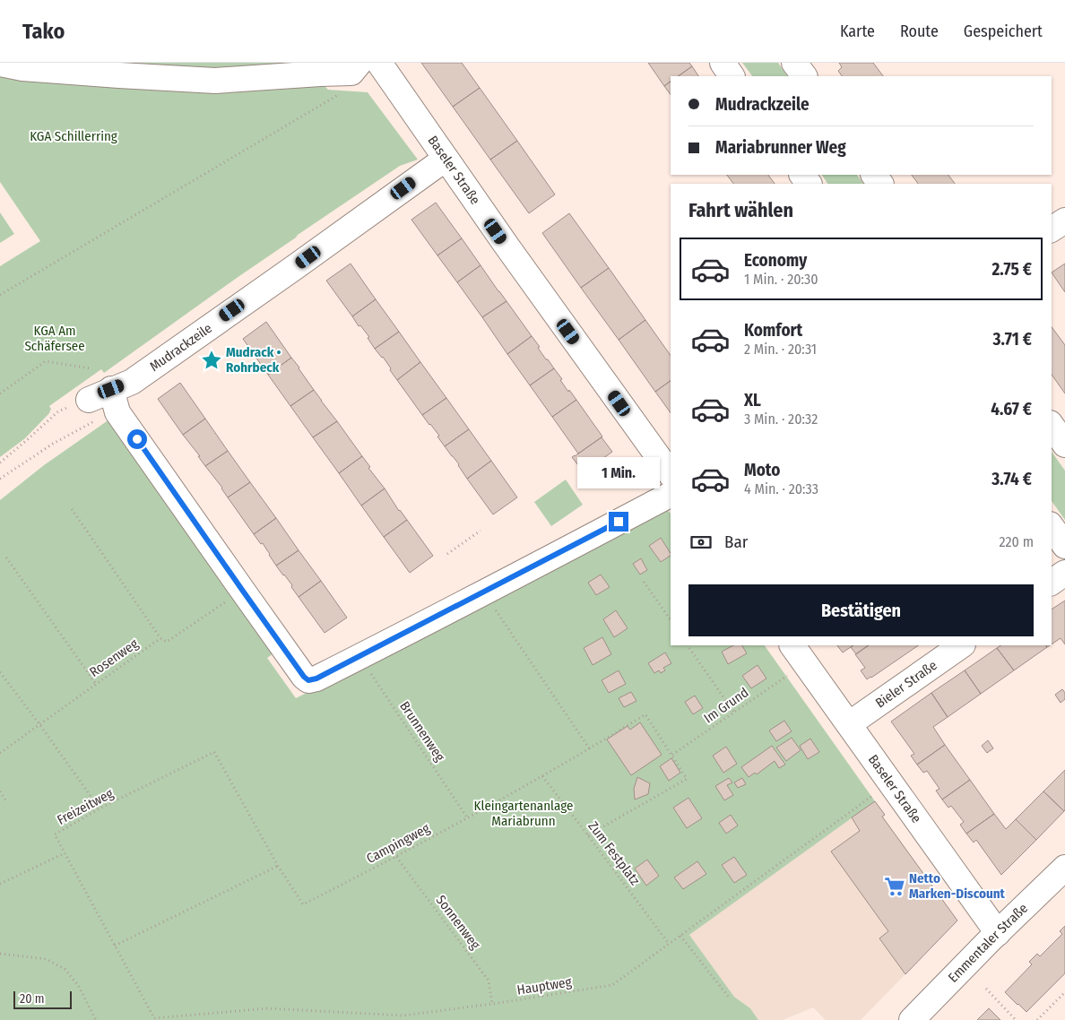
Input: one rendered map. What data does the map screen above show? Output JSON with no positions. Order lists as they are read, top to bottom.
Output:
{
  "streets": {
    "street": [
      "Baseler Straße",
      "Mudrackzeile",
      "Bieler Straße",
      "Emmentaler Straße"
    ],
    "path": [
      "Rosenweg",
      "Im Grund",
      "Brunnenweg",
      "Freizeitweg",
      "Campingweg",
      "Zum Festplatz",
      "Sonnenweg",
      "Hauptweg"
    ]
  },
  "crossings": [
    ["Baseler Straße", "Mudrackzeile"],
    ["Baseler Straße", "Bieler Straße"],
    ["Baseler Straße", "Emmentaler Straße"],
    ["Im Grund", "Campingweg"],
    ["Brunnenweg", "Campingweg"],
    ["Freizeitweg", "Campingweg"],
    ["Freizeitweg", "Hauptweg"],
    ["Campingweg", "Zum Festplatz"],
    ["Campingweg", "Sonnenweg"],
    ["Zum Festplatz", "Hauptweg"],
    ["Sonnenweg", "Hauptweg"]
  ],
  "parks": ["KGA Schillerring", "KGA Am Schäfersee", "Kleingartenanlage Mariabrunn"],
  "places": {
    "place": ["Mudrack • Rohrbeck"],
    "supermarket": ["Netto Marken-Discount"]
  },
  "scale_bar": "20 m",
  "page": {
    "header": "Tako",
    "nav": ["Karte", "Route", "Gespeichert"],
    "banner": ["Mudrackzeile", "Mariabrunner Weg"],
    "heading": "Fahrt wählen",
    "list": [
      {
        "name": "Economy",
        "note": "1 Min. · 20:30",
        "value": "2.75 €"
      },
      {
        "name": "Komfort",
        "note": "2 Min. · 20:31",
        "value": "3.71 €"
      },
      {
        "name": "XL",
        "note": "3 Min. · 20:32",
        "value": "4.67 €"
      },
      {
        "name": "Moto",
        "note": "4 Min. · 20:33",
        "value": "3.74 €"
      }
    ],
    "bubble": "1 Min.",
    "pay": ["Bar", "220 m"],
    "buttons": "Bestätigen",
    "scale": "20 m"
  }
}
